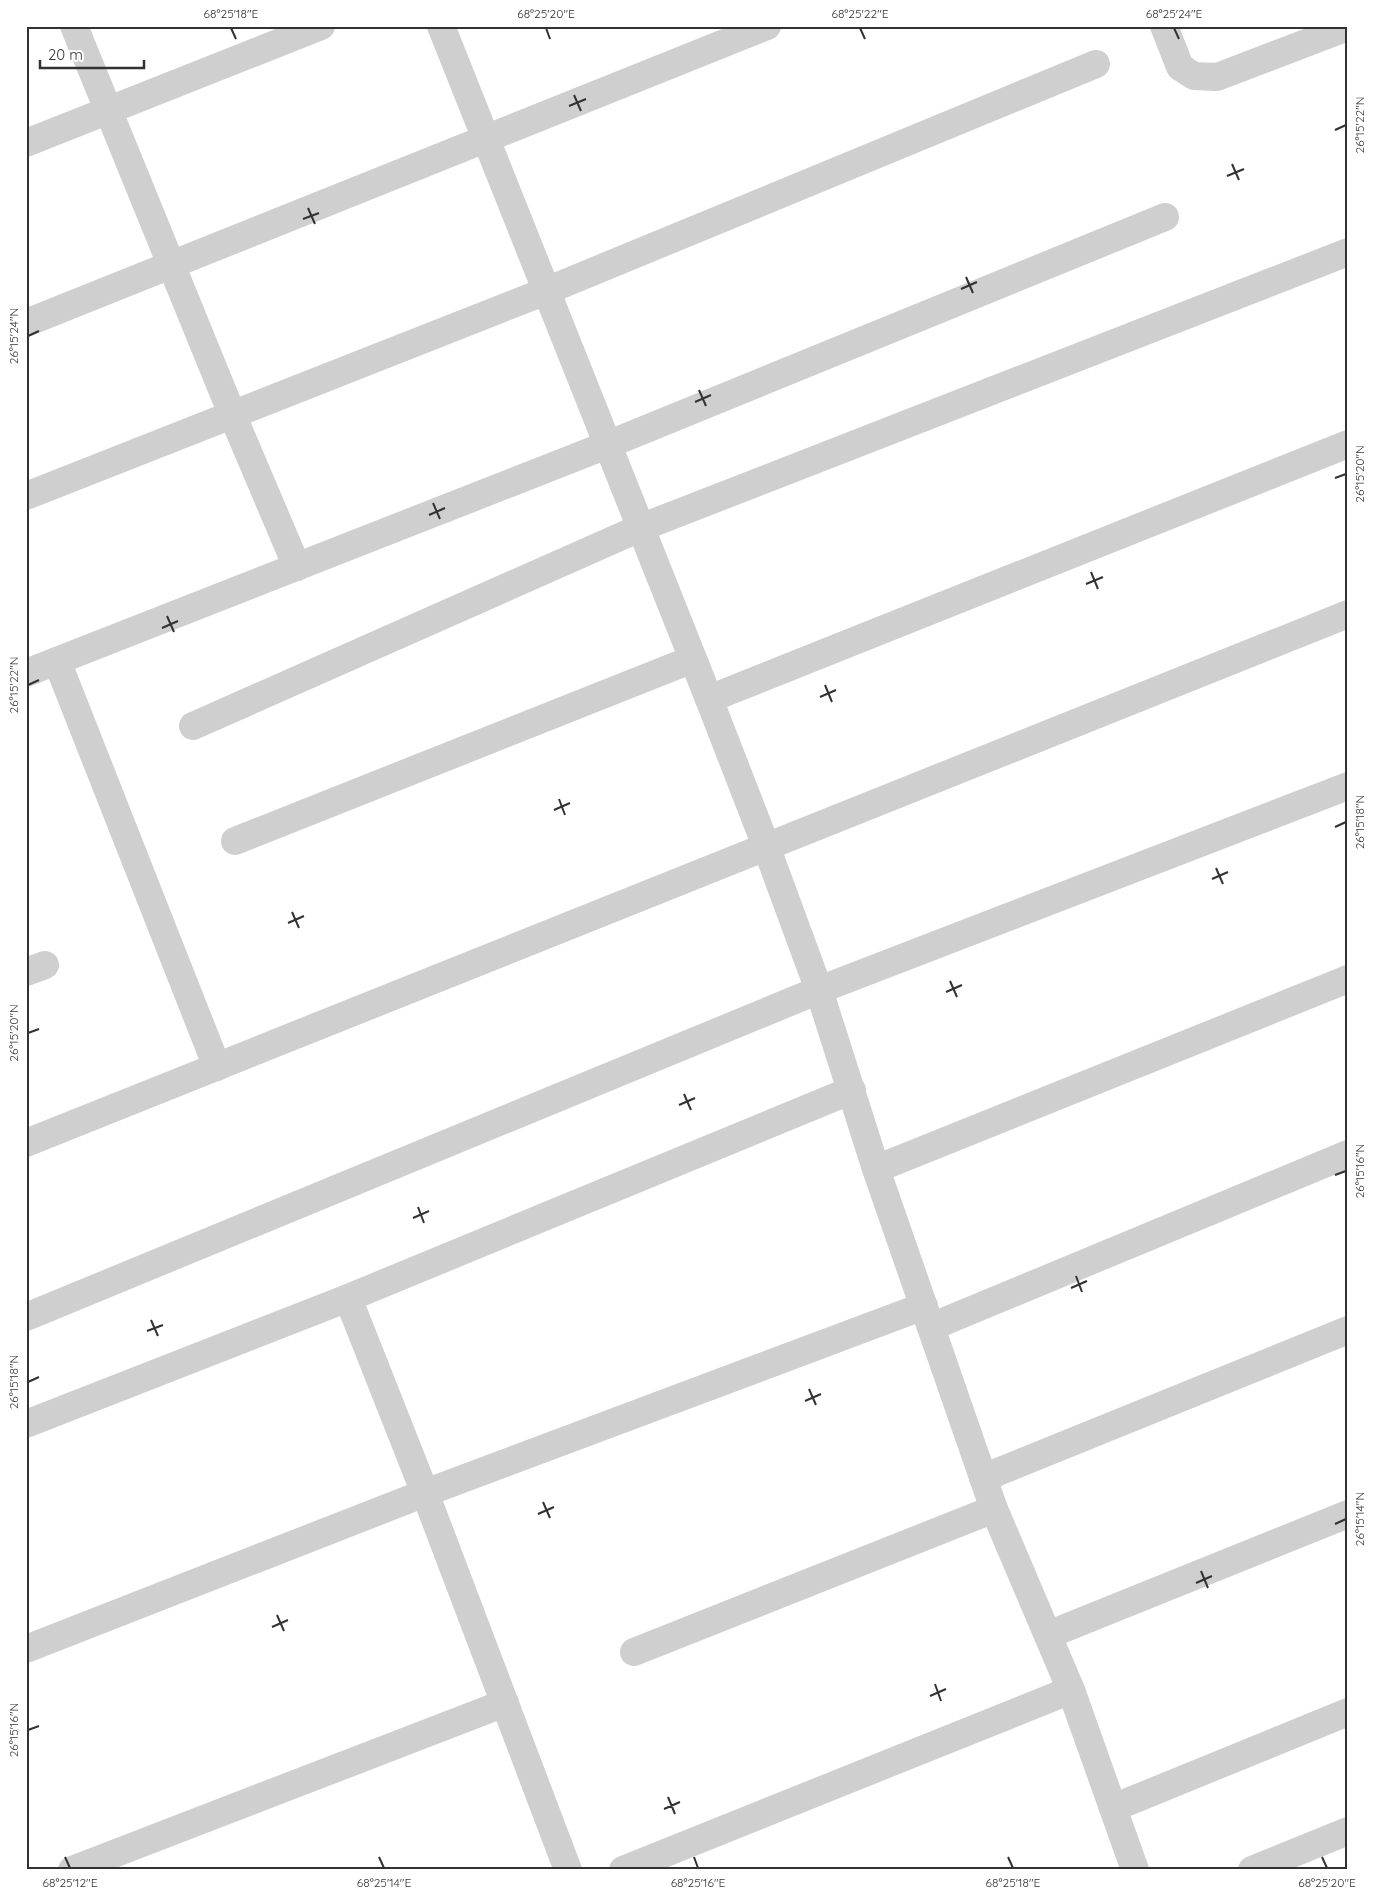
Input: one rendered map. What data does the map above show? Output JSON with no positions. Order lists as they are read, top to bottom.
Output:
{
  "scale_bar": "20 m",
  "coordinates": [
    "68°25'18\"E",
    "68°25'20\"E",
    "68°25'22\"E",
    "68°25'24\"E",
    "26°15'22\"N",
    "26°15'24\"N",
    "26°15'20\"N",
    "26°15'18\"N",
    "26°15'16\"N",
    "26°15'14\"N",
    "68°25'12\"E",
    "68°25'14\"E",
    "68°25'16\"E"
  ]
}
